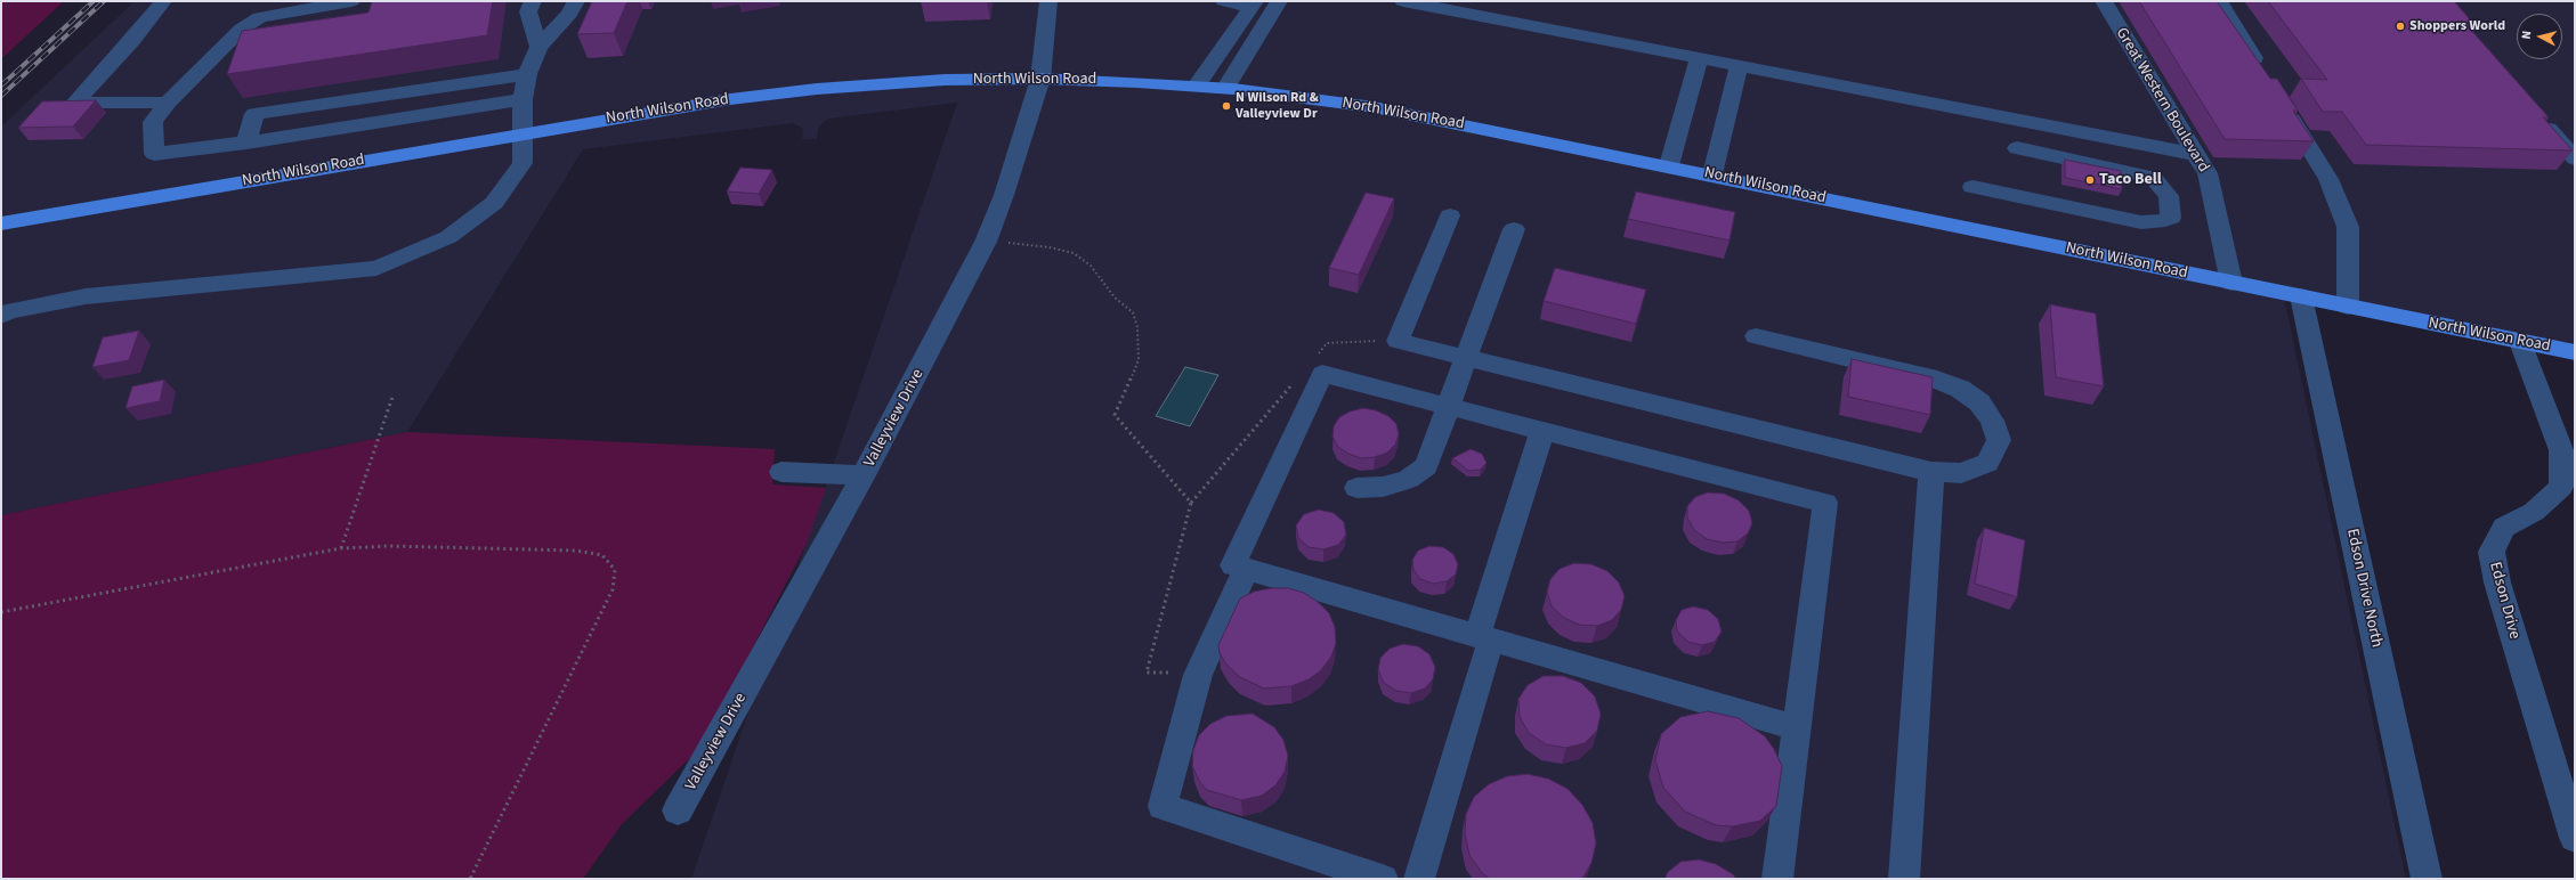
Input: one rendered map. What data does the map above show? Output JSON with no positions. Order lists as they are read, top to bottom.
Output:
{
  "streets": {
    "main road": ["North Wilson Road"],
    "street": [
      "Great Western Boulevard",
      "Valleyview Drive",
      "Edson Drive North",
      "Edson Drive"
    ]
  },
  "crossings": [
    ["North Wilson Road", "Great Western Boulevard"],
    ["North Wilson Road", "Valleyview Drive"],
    ["North Wilson Road", "Edson Drive North"],
    ["North Wilson Road", "Edson Drive"]
  ],
  "places": ["Shoppers World", "N Wilson Rd & Valleyview Dr", "Taco Bell"],
  "north": "left"
}
